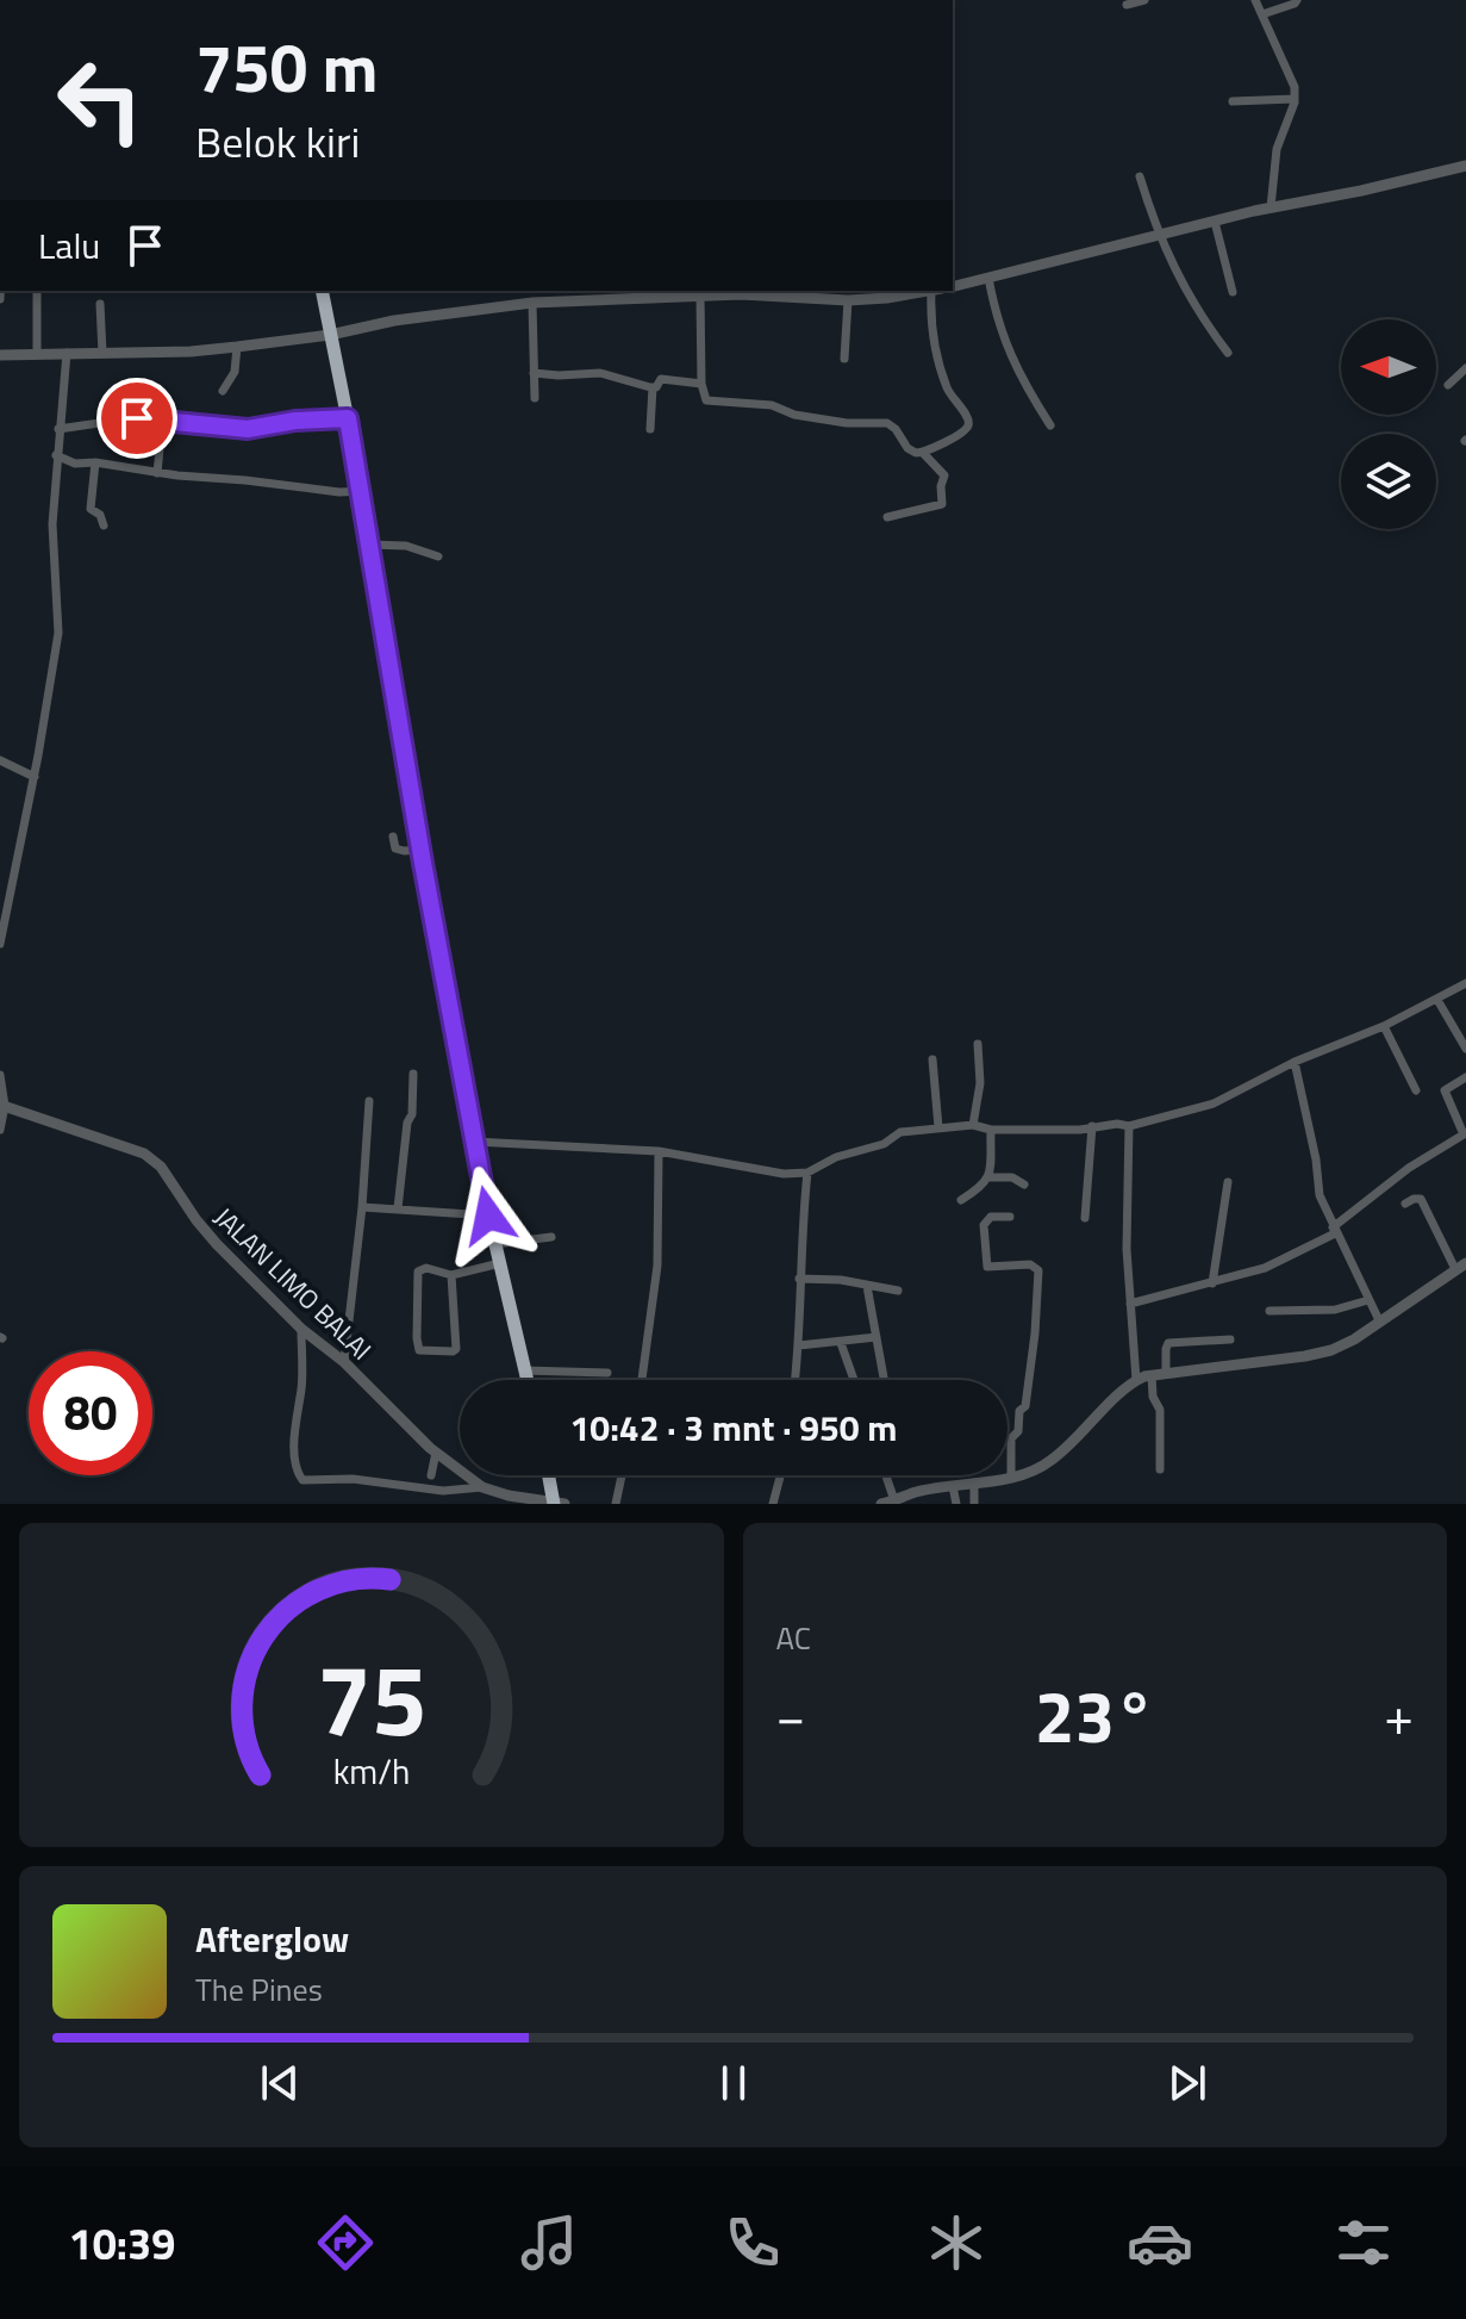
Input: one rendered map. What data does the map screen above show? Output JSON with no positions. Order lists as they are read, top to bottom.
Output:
{
  "streets": {
    "street": ["JALAN LIMO BALAI"]
  },
  "north": "left",
  "page": {
    "turn": ["750 m", "Belok kiri"],
    "then": "Lalu",
    "limit": "80",
    "trip": "10:42 · 3 mnt · 950 m",
    "tile": "AC",
    "heat": ["−", "23°", "+"],
    "song": ["Afterglow", "The Pines"],
    "tabs": "10:39",
    "gauge": ["75", "km/h"]
  }
}
